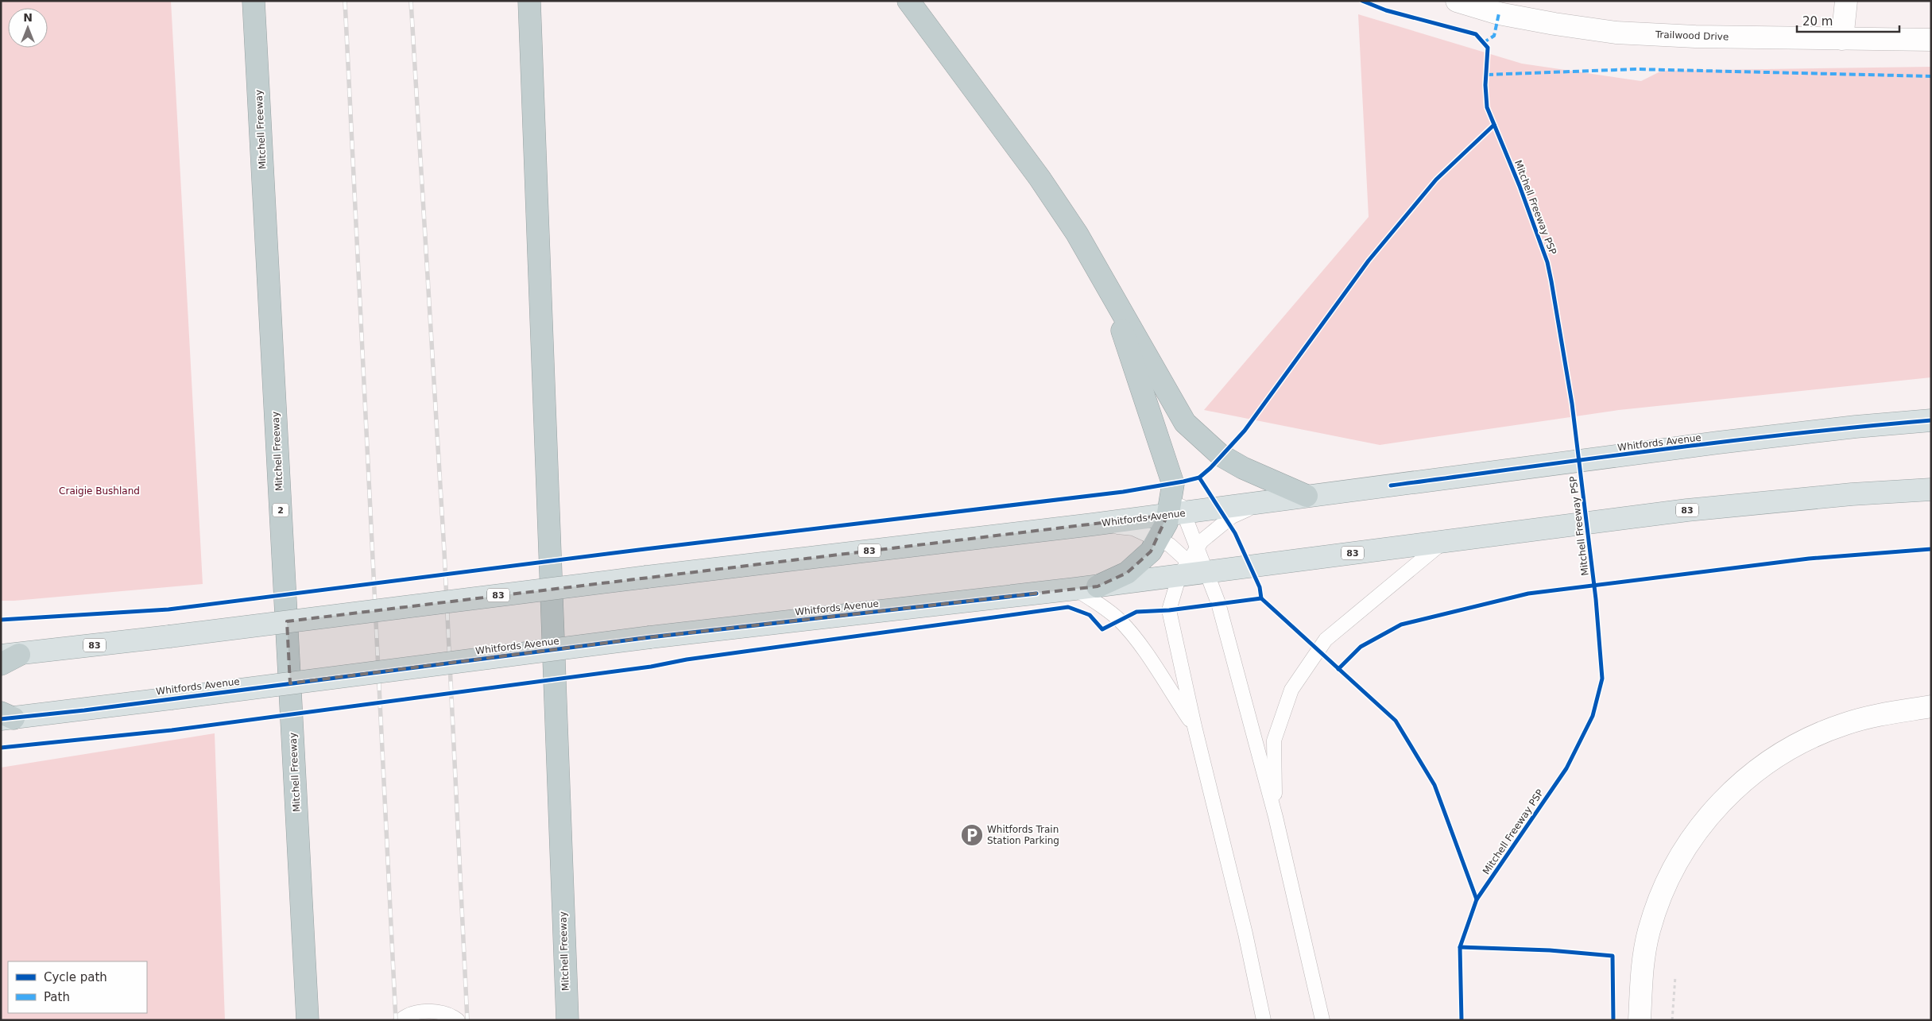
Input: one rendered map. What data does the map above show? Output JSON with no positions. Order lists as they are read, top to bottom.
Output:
{
  "streets": {
    "highway": ["Mitchell Freeway", "2"],
    "main road": ["Whitfords Avenue", "83"],
    "street": ["Trailwood Drive"],
    "cycle path": ["Mitchell Freeway PSP"]
  },
  "parks": ["Craigie Bushland"],
  "places": {
    "parking": ["Whitfords Train Station Parking"]
  },
  "legend": ["Cycle path", "Path"],
  "scale_bar": "20 m",
  "north": "top"
}
